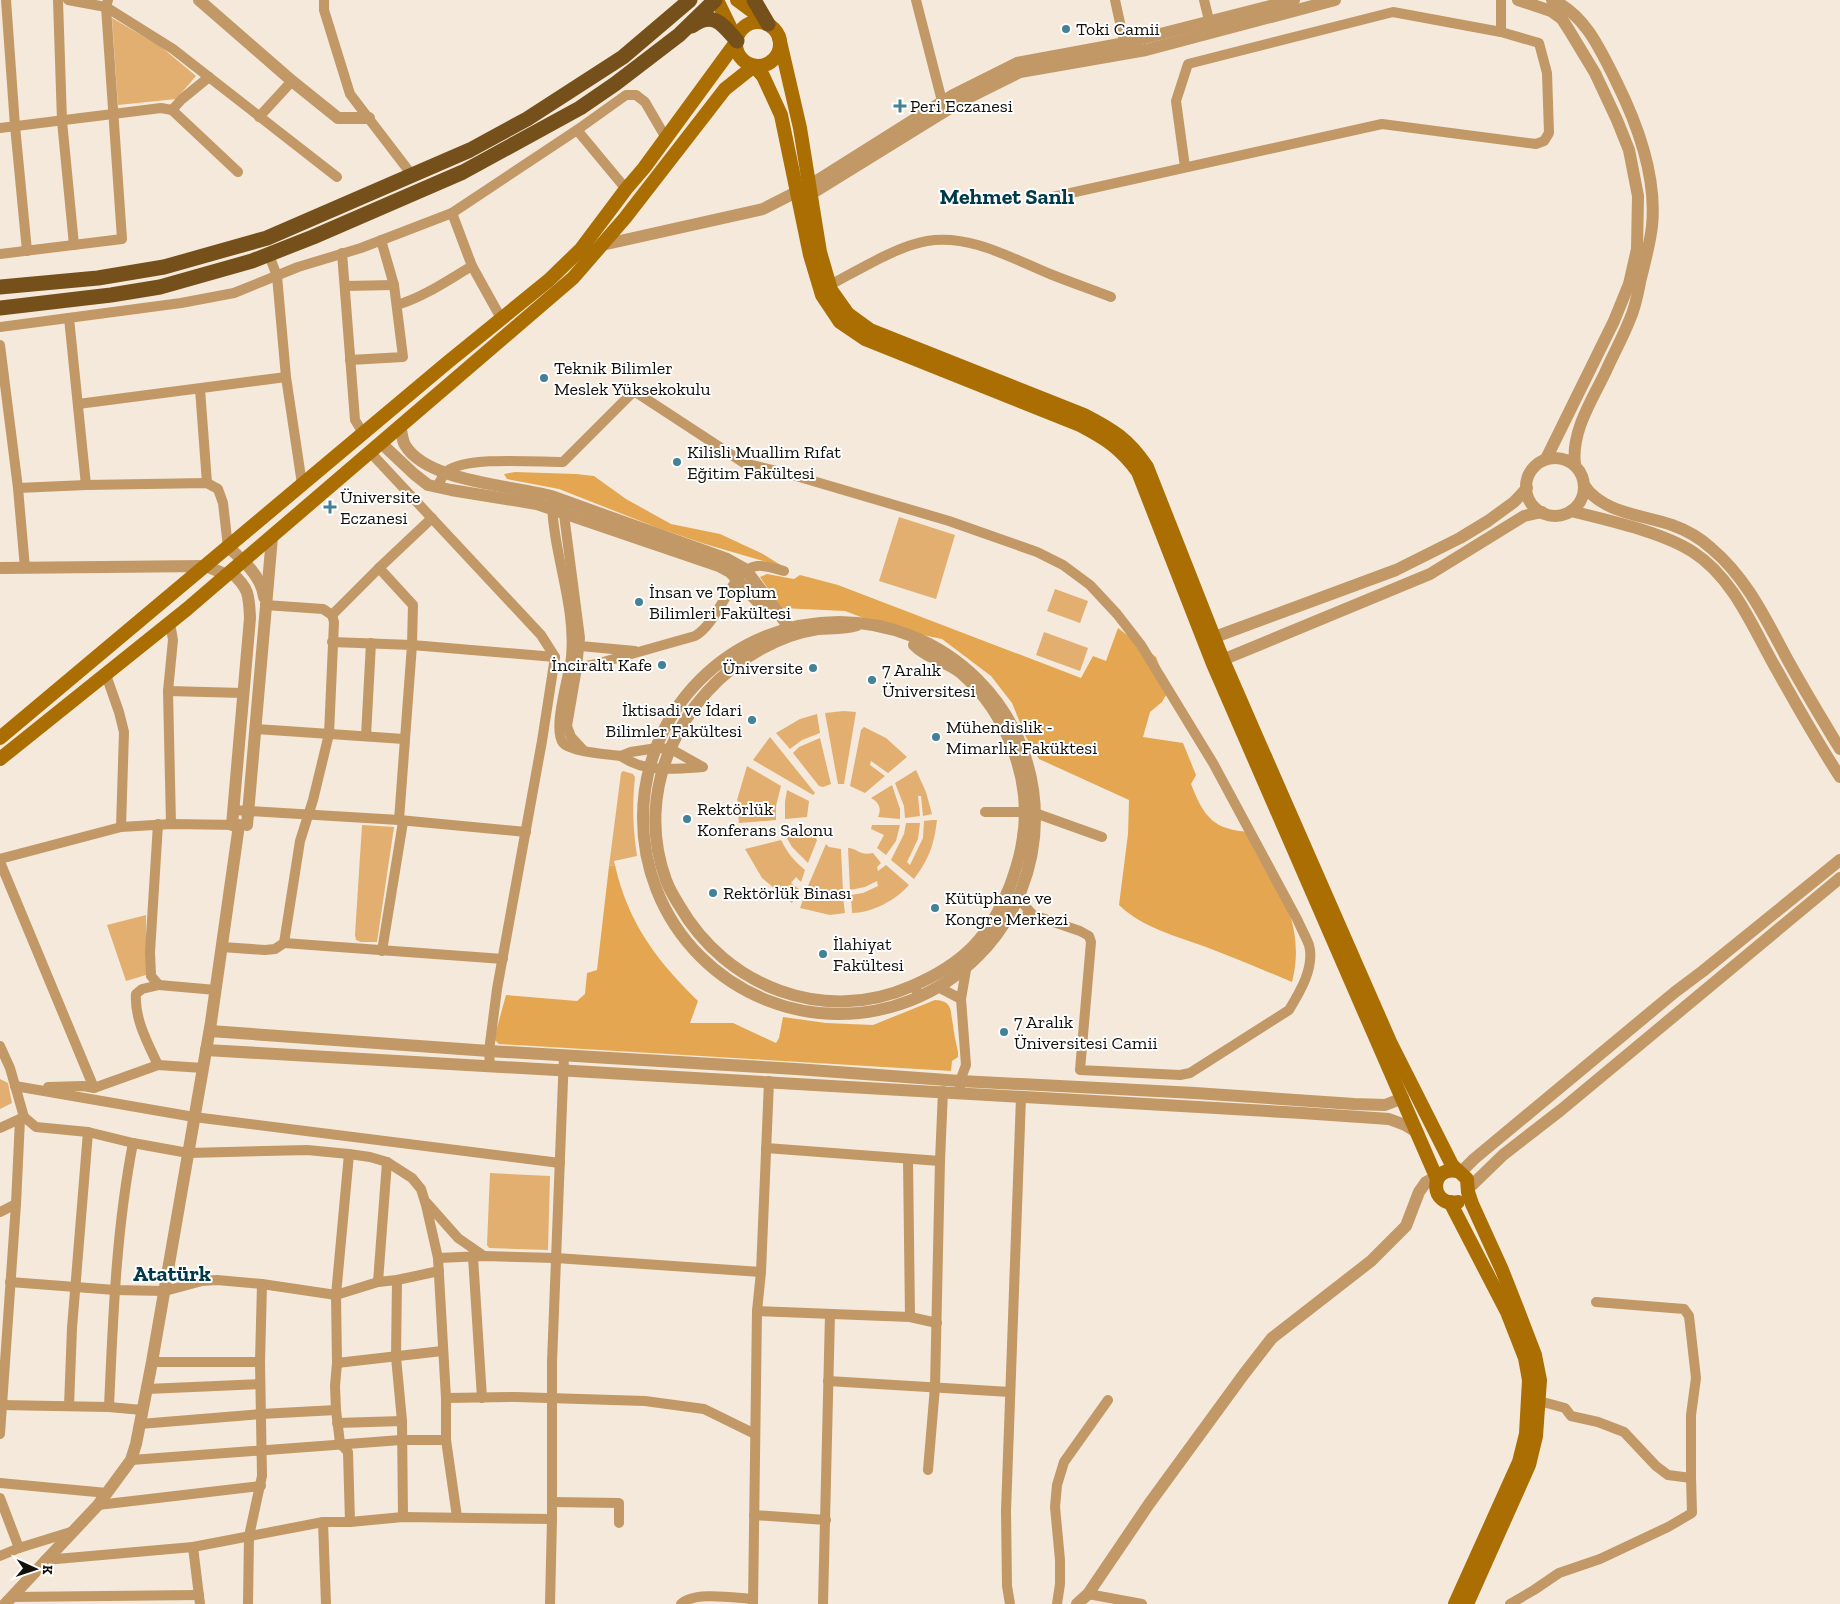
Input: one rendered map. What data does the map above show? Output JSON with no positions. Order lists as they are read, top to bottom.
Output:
{
  "districts": ["Mehmet Sanlı", "Atatürk"],
  "places": {
    "other": [
      "Toki Camii",
      "Teknik Bilimler Meslek Yüksekokulu",
      "Kilisli Muallim Rıfat Eğitim Fakültesi",
      "İnsan ve Toplum Bilimleri Fakültesi",
      "İnciraltı Kafe",
      "Üniversite",
      "7 Aralık Üniversitesi",
      "İktisadi ve İdari Bilimler Fakültesi",
      "Mühendislik - Mimarlık Faküktesi",
      "Rektörlük Konferans Salonu",
      "Rektörlük Binası",
      "Kütüphane ve Kongre Merkezi",
      "İlahiyat Fakültesi",
      "7 Aralık Üniversitesi Camii"
    ],
    "health": ["Peri Eczanesi", "Üniversite Eczanesi"]
  },
  "north": "right"
}
